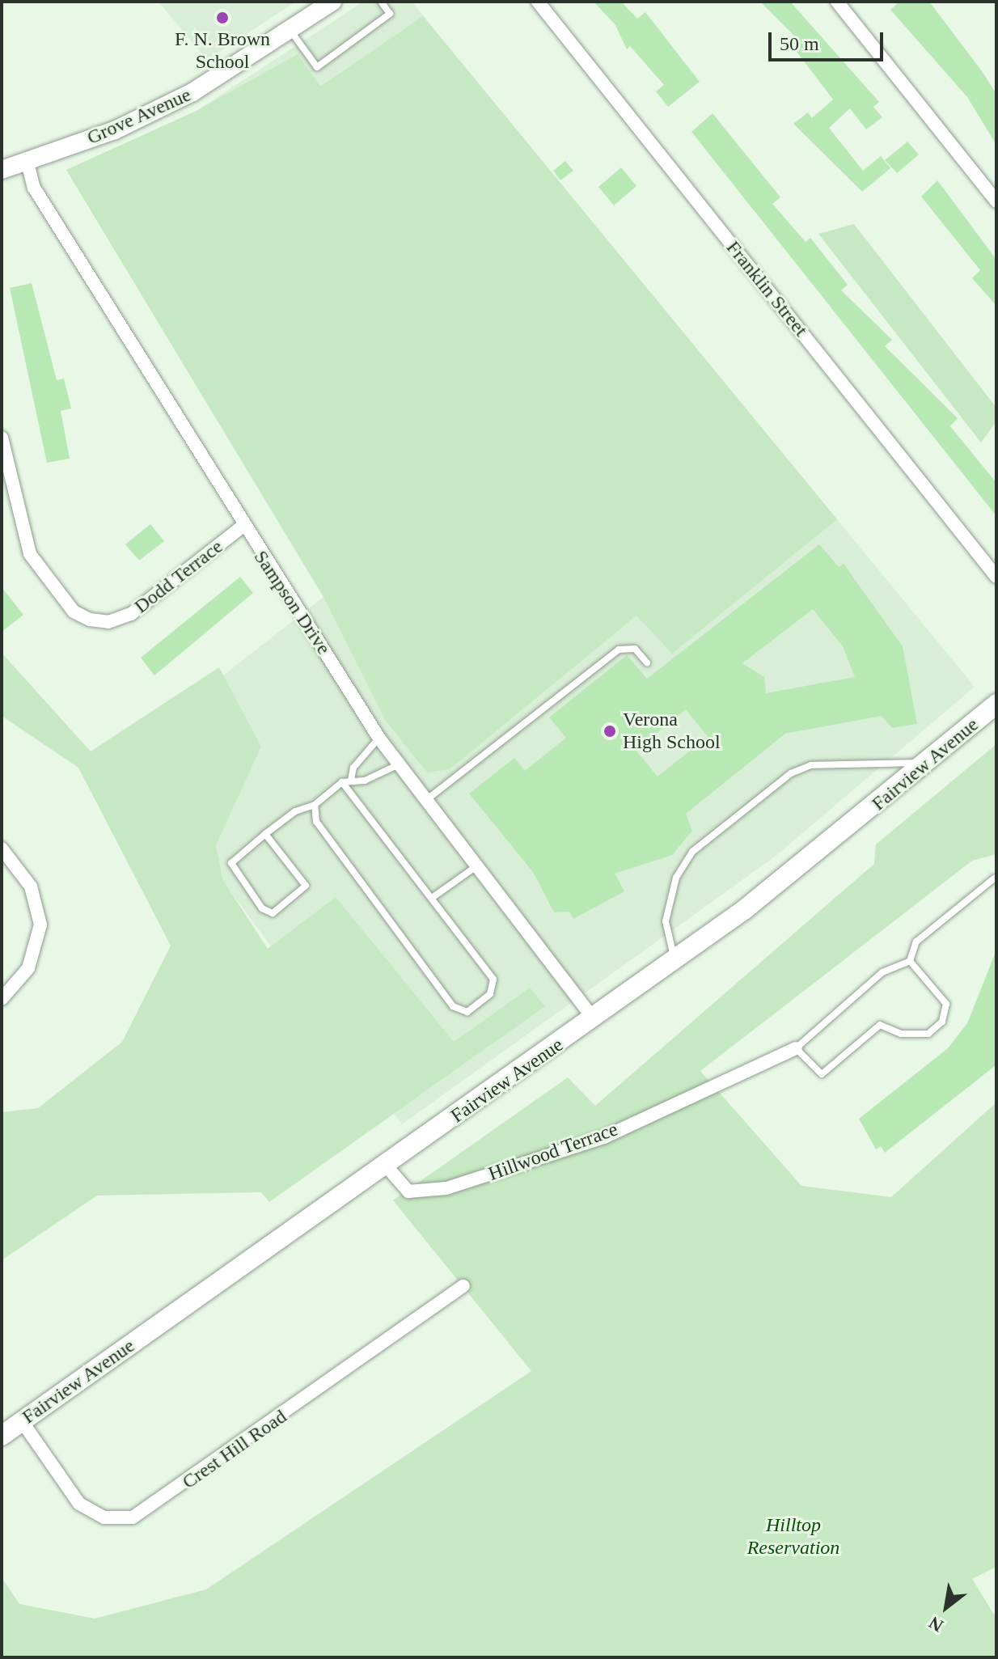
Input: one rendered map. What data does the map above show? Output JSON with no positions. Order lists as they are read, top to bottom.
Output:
{
  "streets": {
    "main road": ["Fairview Avenue"],
    "street": [
      "Grove Avenue",
      "Franklin Street",
      "Dodd Terrace",
      "Sampson Drive",
      "Hillwood Terrace",
      "Crest Hill Road"
    ]
  },
  "crossings": [
    ["Grove Avenue", "Sampson Drive"],
    ["Dodd Terrace", "Sampson Drive"],
    ["Sampson Drive", "Fairview Avenue"],
    ["Fairview Avenue", "Hillwood Terrace"],
    ["Fairview Avenue", "Crest Hill Road"]
  ],
  "parks": ["Hilltop Reservation"],
  "places": ["F. N. Brown School", "Verona High School"],
  "scale_bar": "50 m",
  "north": "bottom left"
}
